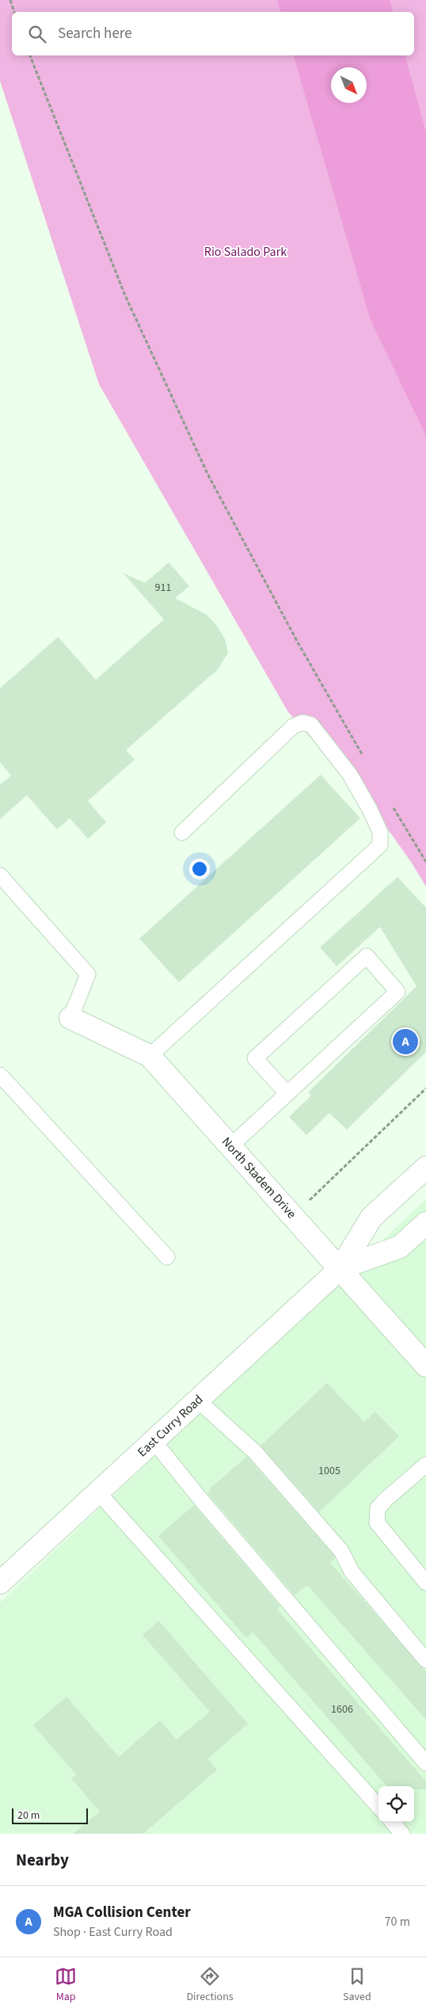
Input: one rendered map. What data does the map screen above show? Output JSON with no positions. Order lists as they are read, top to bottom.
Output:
{
  "streets": {
    "main road": ["North Stadem Drive", "East Curry Road"]
  },
  "crossings": [
    ["North Stadem Drive", "East Curry Road"]
  ],
  "parks": ["Rio Salado Park"],
  "house_numbers": ["911", "1005", "1606"],
  "scale_bar": "20 m",
  "north": "bottom right",
  "page": {
    "search": "Search here",
    "pins": "A",
    "scale": "20 m",
    "heading": "Nearby",
    "list": [
      {
        "mark": "A",
        "name": "MGA Collision Center",
        "note": "Shop · East Curry Road",
        "value": "70 m"
      }
    ],
    "nav": ["Map", "Directions", "Saved"]
  }
}
